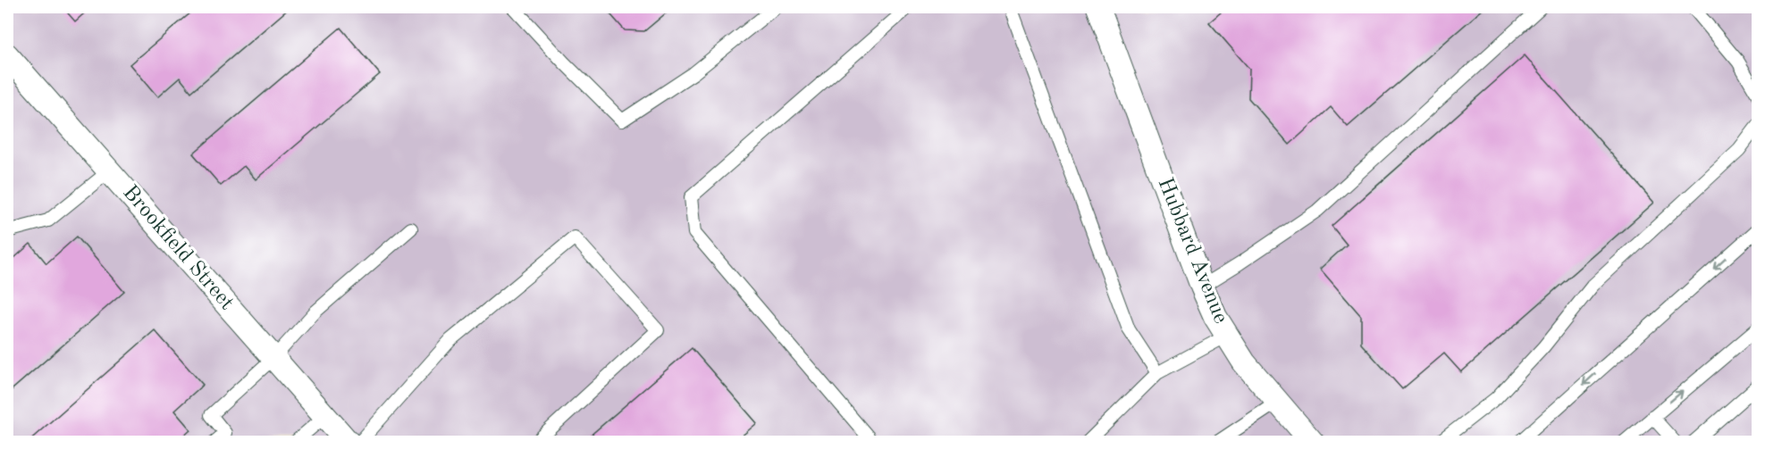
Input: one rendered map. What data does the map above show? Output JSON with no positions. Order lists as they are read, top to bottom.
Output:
{
  "streets": {
    "street": ["Brookfield Street", "Hubbard Avenue"]
  }
}
